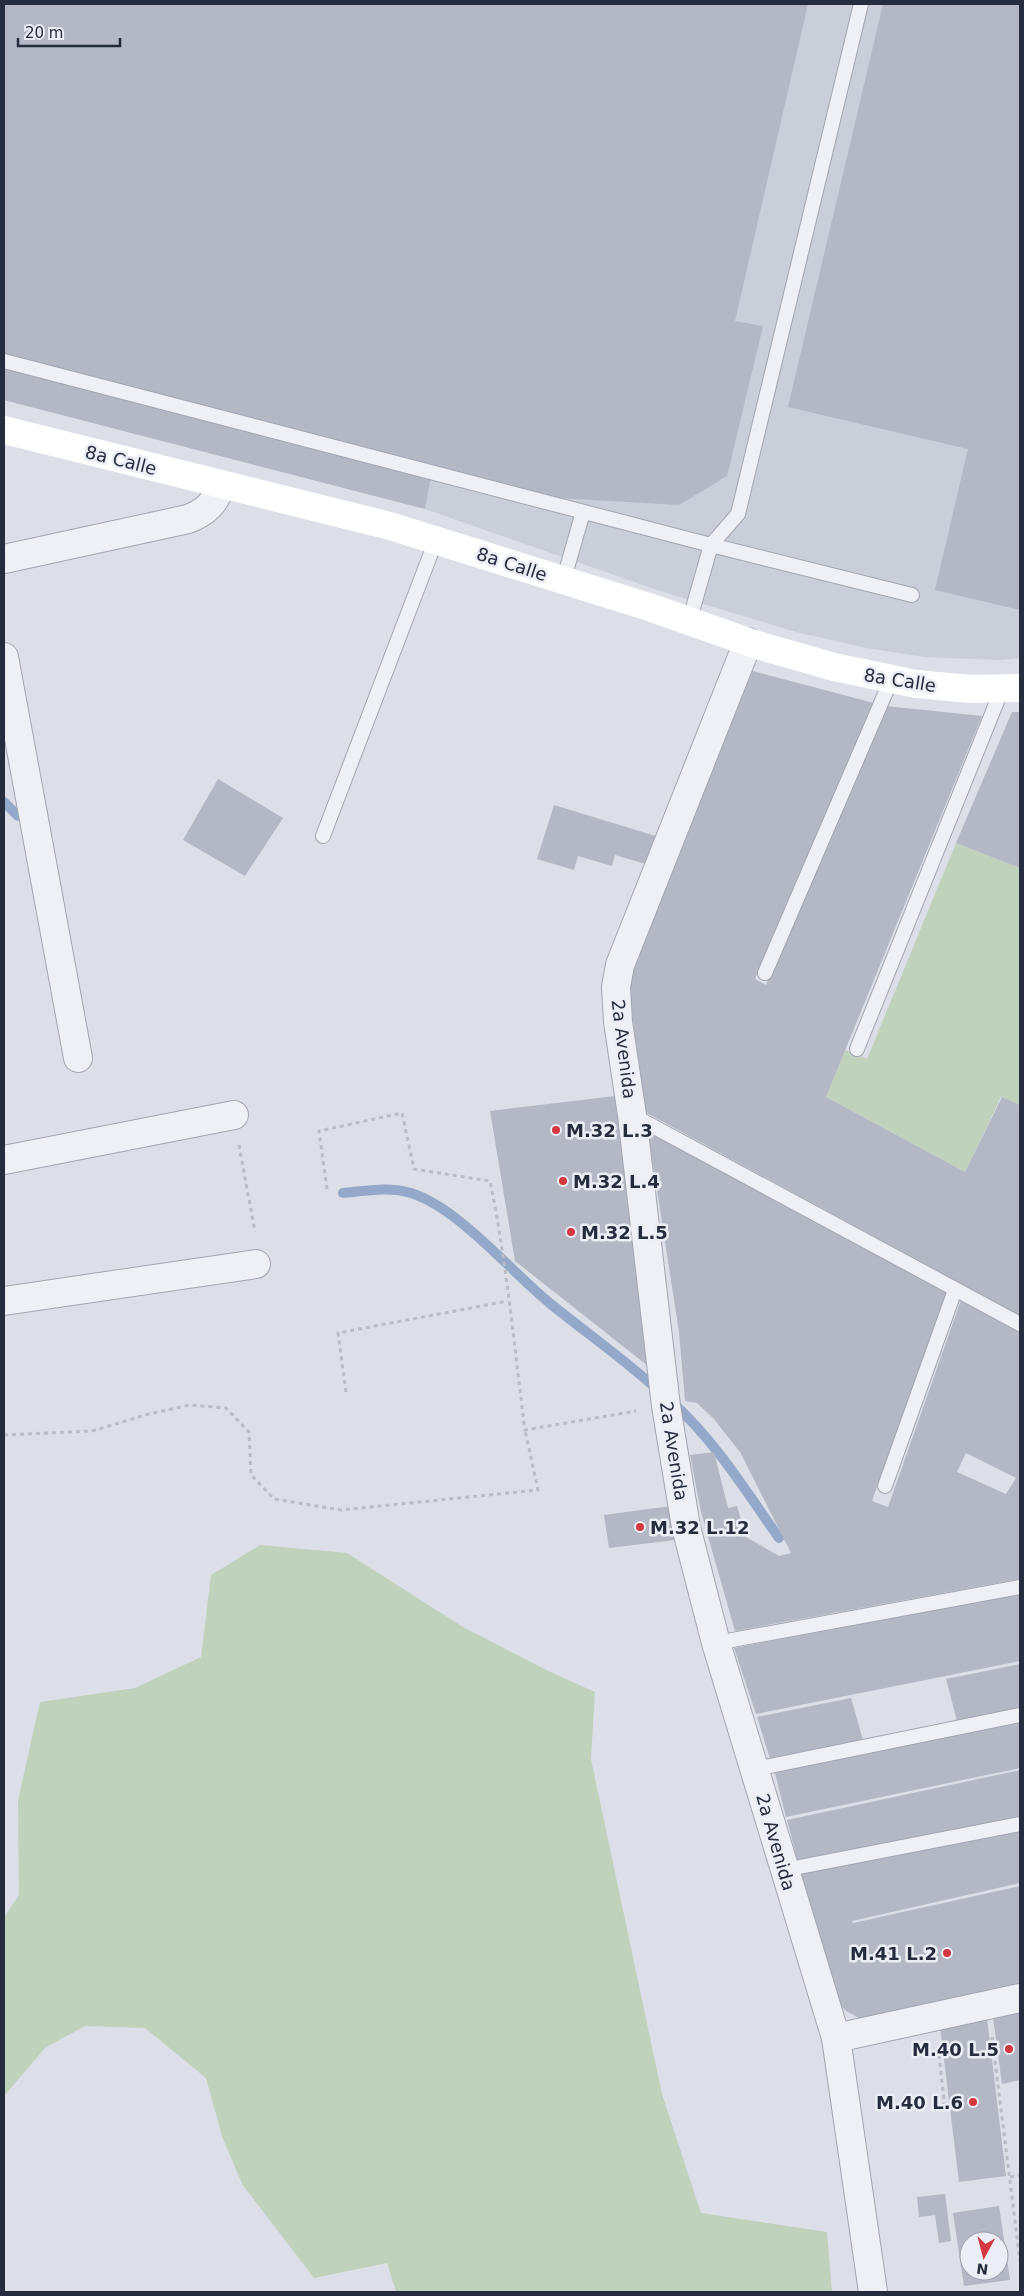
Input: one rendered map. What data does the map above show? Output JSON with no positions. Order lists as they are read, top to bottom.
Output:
{
  "streets": {
    "main road": ["8a Calle"],
    "street": ["2a Avenida"]
  },
  "crossings": [
    ["8a Calle", "2a Avenida"]
  ],
  "places": [
    "M.32 L.3",
    "M.32 L.4",
    "M.32 L.5",
    "M.32 L.12",
    "M.41 L.2",
    "M.40 L.5",
    "M.40 L.6"
  ],
  "scale_bar": "20 m",
  "north": "bottom"
}
